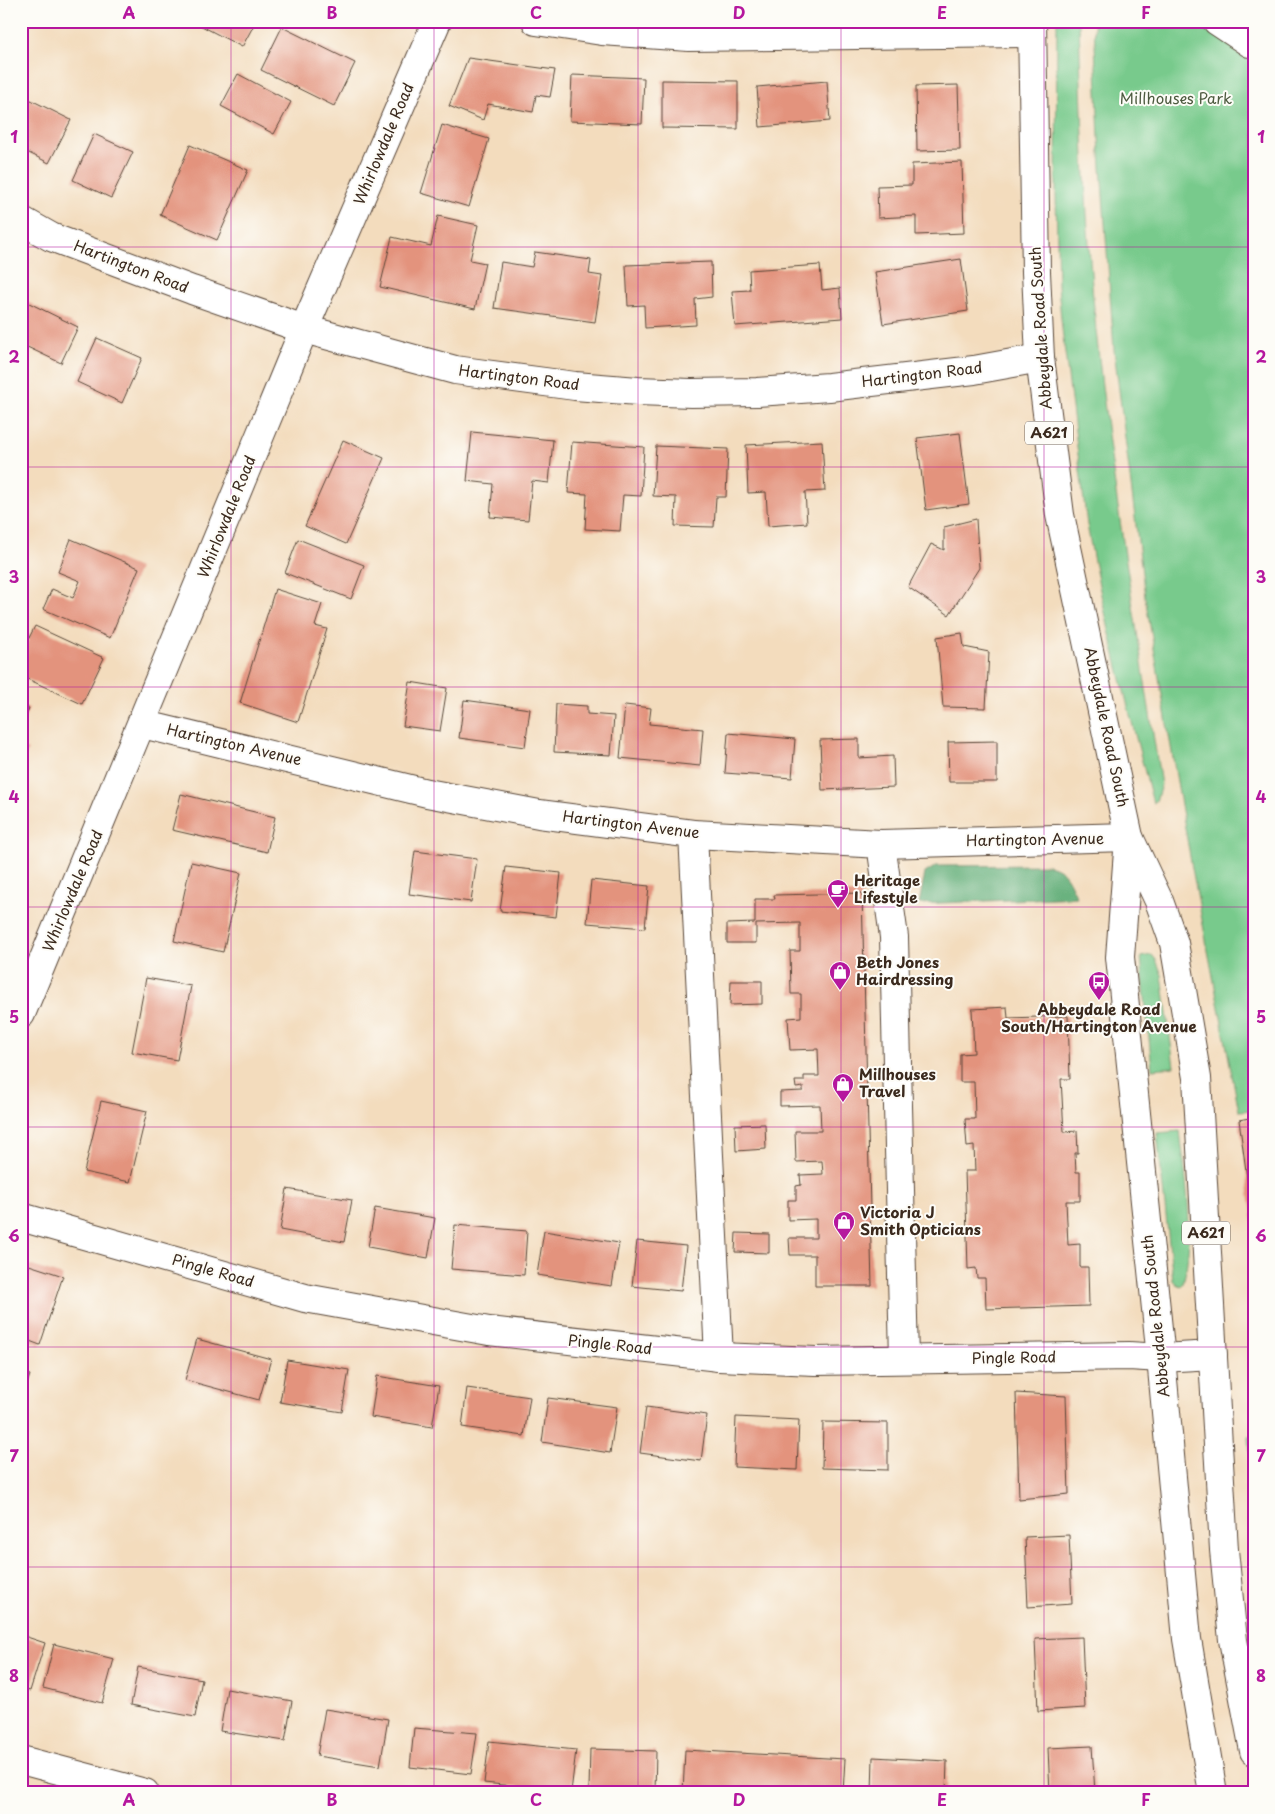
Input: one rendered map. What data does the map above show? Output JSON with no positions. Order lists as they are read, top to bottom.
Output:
{
  "streets": {
    "street": [
      "Whirlowdale Road",
      "Hartington Road",
      "Abbeydale Road South",
      "A621",
      "Hartington Avenue",
      "Pingle Road"
    ]
  },
  "crossings": [
    ["Whirlowdale Road", "Hartington Road"],
    ["Whirlowdale Road", "Hartington Avenue"],
    ["Hartington Road", "Abbeydale Road South"],
    ["Abbeydale Road South", "Hartington Avenue"],
    ["Abbeydale Road South", "Pingle Road"]
  ],
  "parks": ["Millhouses Park"],
  "places": {
    "cafe": ["Heritage Lifestyle"],
    "shop": ["Beth Jones Hairdressing", "Millhouses Travel", "Victoria J Smith Opticians"],
    "bus stop": ["Abbeydale Road South/Hartington Avenue"]
  },
  "grid": {
    "columns": [
      "A",
      "B",
      "C",
      "D",
      "E",
      "F"
    ],
    "rows": [
      "1",
      "2",
      "3",
      "4",
      "5",
      "6",
      "7",
      "8"
    ]
  }
}
